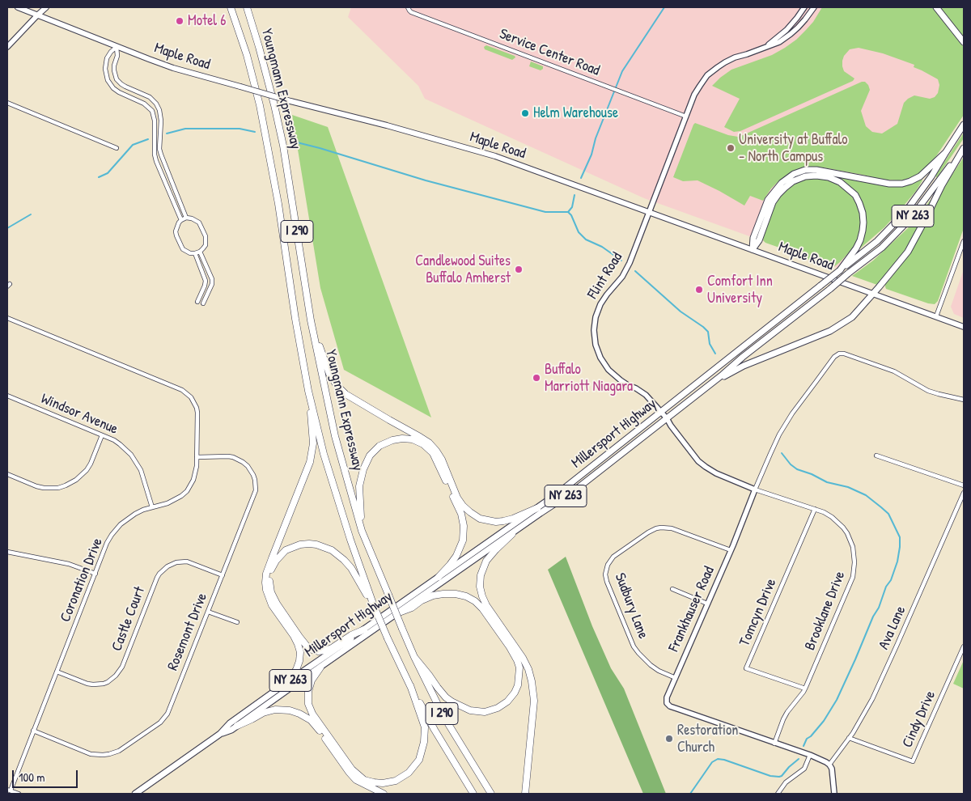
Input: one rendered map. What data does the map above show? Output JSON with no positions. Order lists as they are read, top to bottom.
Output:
{
  "streets": {
    "highway": ["Youngmann Expressway", "I 290"],
    "main road": ["Maple Road", "NY 263", "Millersport Highway"],
    "street": [
      "Service Center Road",
      "Flint Road",
      "Windsor Avenue",
      "Coronation Drive",
      "Sudbury Lane",
      "Frankhauser Road",
      "Brooklane Drive",
      "Tomcyn Drive",
      "Castle Court",
      "Ava Lane",
      "Rosemont Drive",
      "Cindy Drive"
    ]
  },
  "crossings": [
    ["Service Center Road", "Flint Road"],
    ["Maple Road", "Flint Road"],
    ["Flint Road", "Millersport Highway"],
    ["Flint Road", "Frankhauser Road"],
    ["Flint Road", "Brooklane Drive"],
    ["Windsor Avenue", "Coronation Drive"],
    ["Coronation Drive", "Castle Court"],
    ["Coronation Drive", "Rosemont Drive"],
    ["Sudbury Lane", "Frankhauser Road"],
    ["Frankhauser Road", "Brooklane Drive"],
    ["Frankhauser Road", "Ava Lane"],
    ["Brooklane Drive", "Tomcyn Drive"],
    ["Castle Court", "Rosemont Drive"],
    ["Ava Lane", "Cindy Drive"]
  ],
  "places": [
    "Motel 6",
    "Helm Warehouse",
    "University at Buffalo - North Campus",
    "Candlewood Suites Buffalo Amherst",
    "Comfort Inn University",
    "Buffalo Marriott Niagara",
    "Restoration Church"
  ],
  "scale_bar": "100 m"
}
